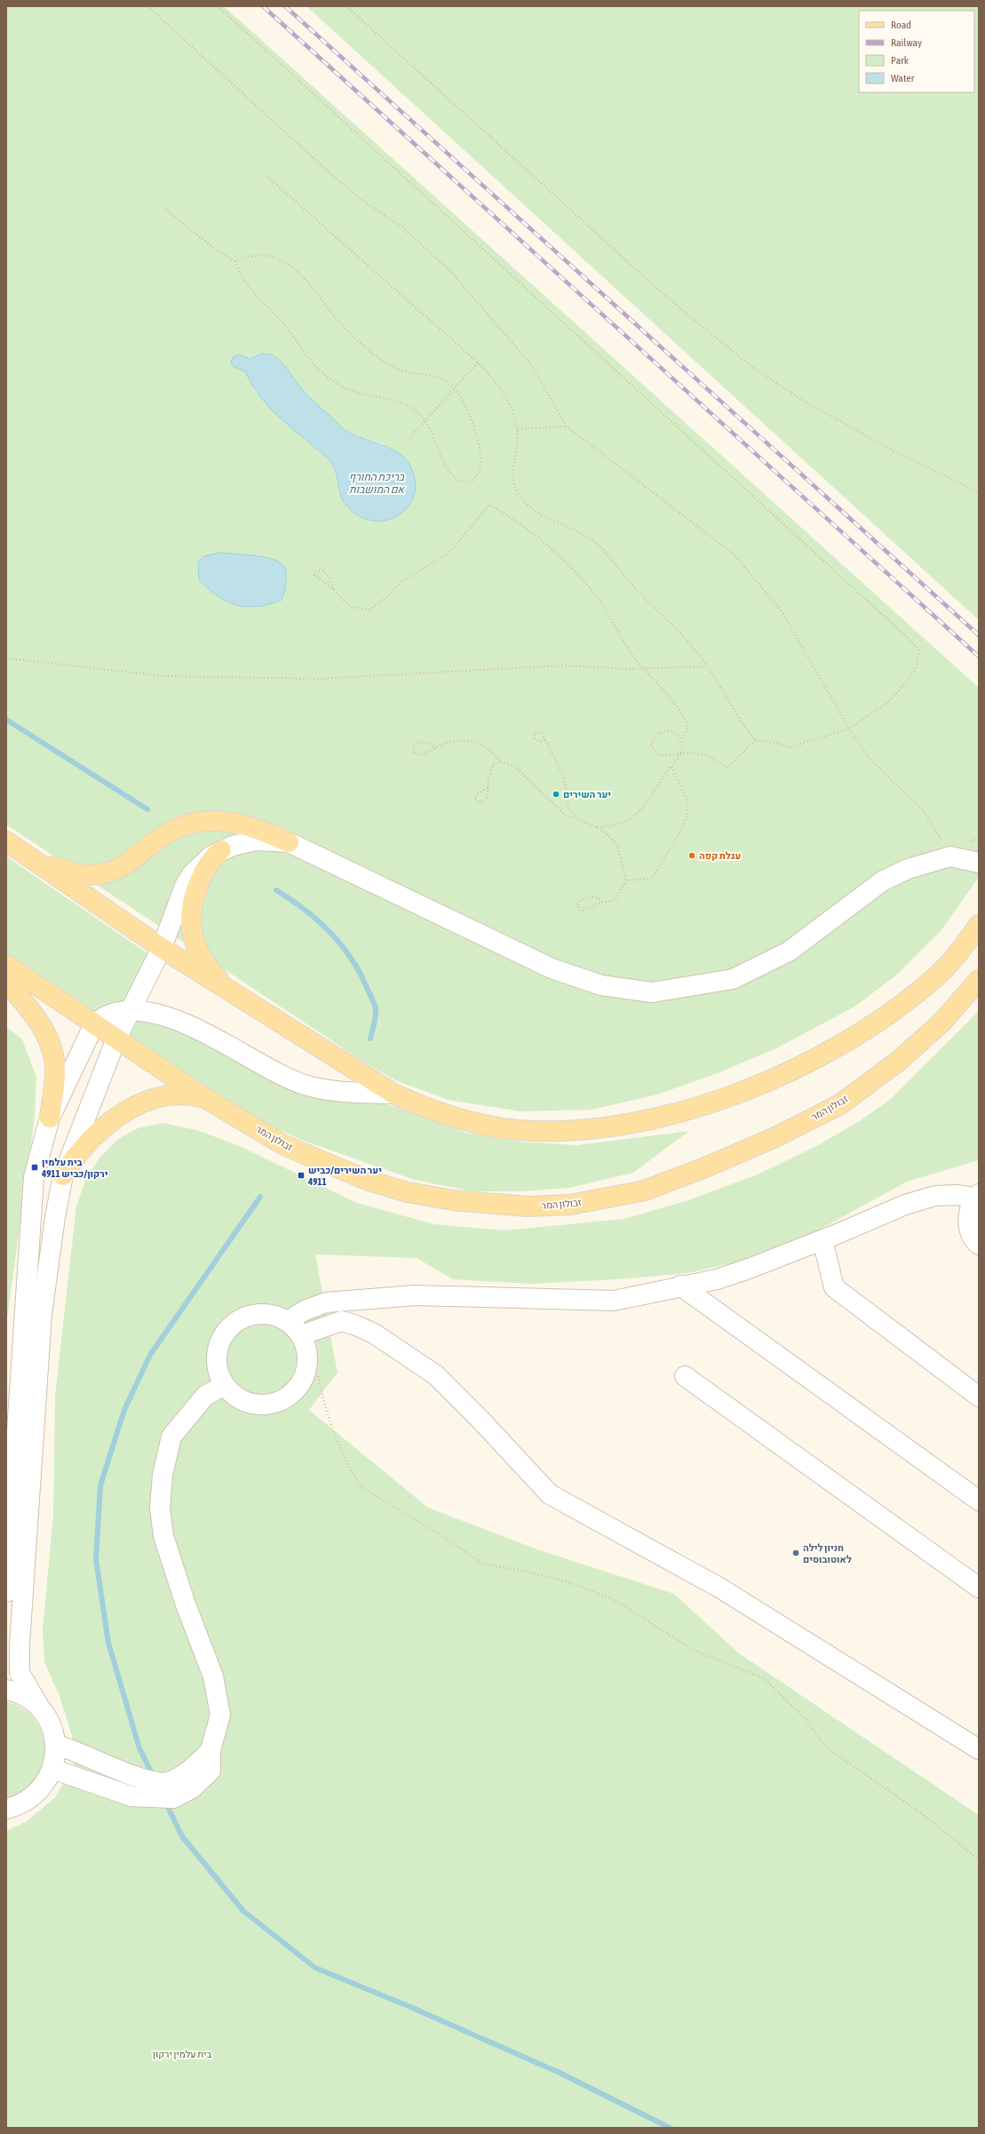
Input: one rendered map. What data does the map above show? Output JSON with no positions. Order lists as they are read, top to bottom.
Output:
{
  "streets": {
    "main road": ["זבולון המר"]
  },
  "water": ["בריכת החורף אם המושבות"],
  "parks": ["בית עלמין ירקון"],
  "places": {
    "other": ["יער השירים", "עגלת קפה", "חניון לילה לאוטובוסים"],
    "transit": ["בית עלמין ירקון/כביש 4911", "יער השירים/כביש 4911"]
  },
  "legend": [
    "Road",
    "Railway",
    "Park",
    "Water"
  ]
}
